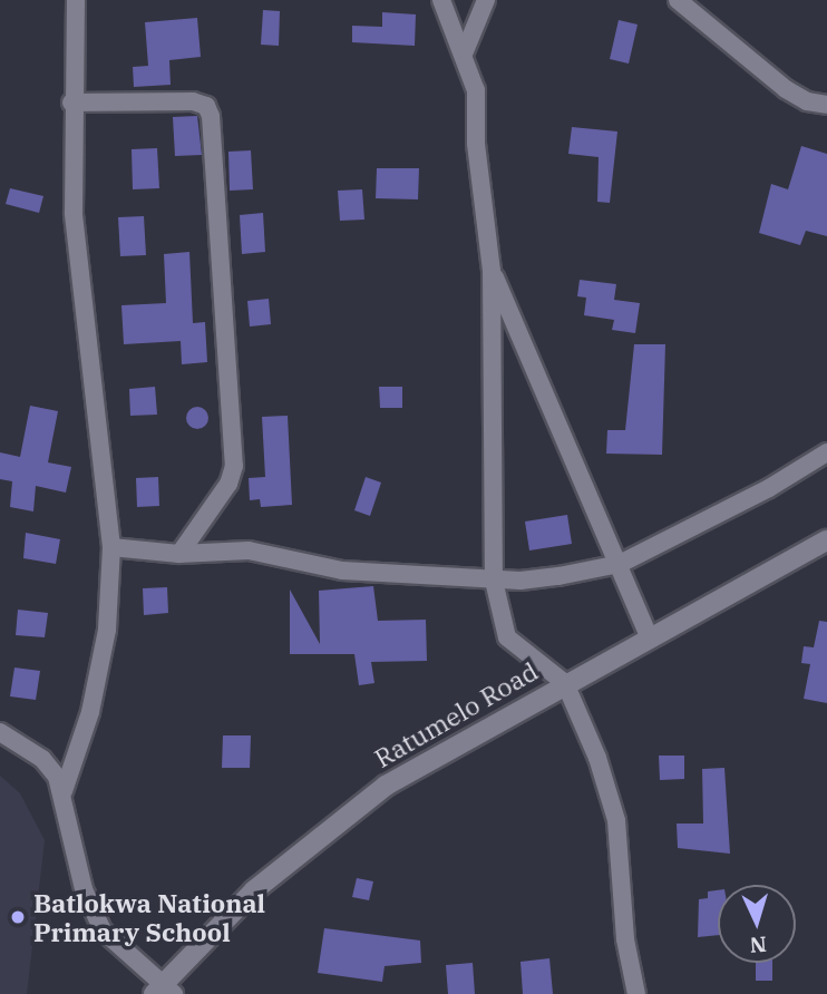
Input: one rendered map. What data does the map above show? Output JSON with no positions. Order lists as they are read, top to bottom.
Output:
{
  "streets": {
    "street": ["Ratumelo Road"]
  },
  "places": ["Batlokwa National Primary School"],
  "north": "bottom"
}
